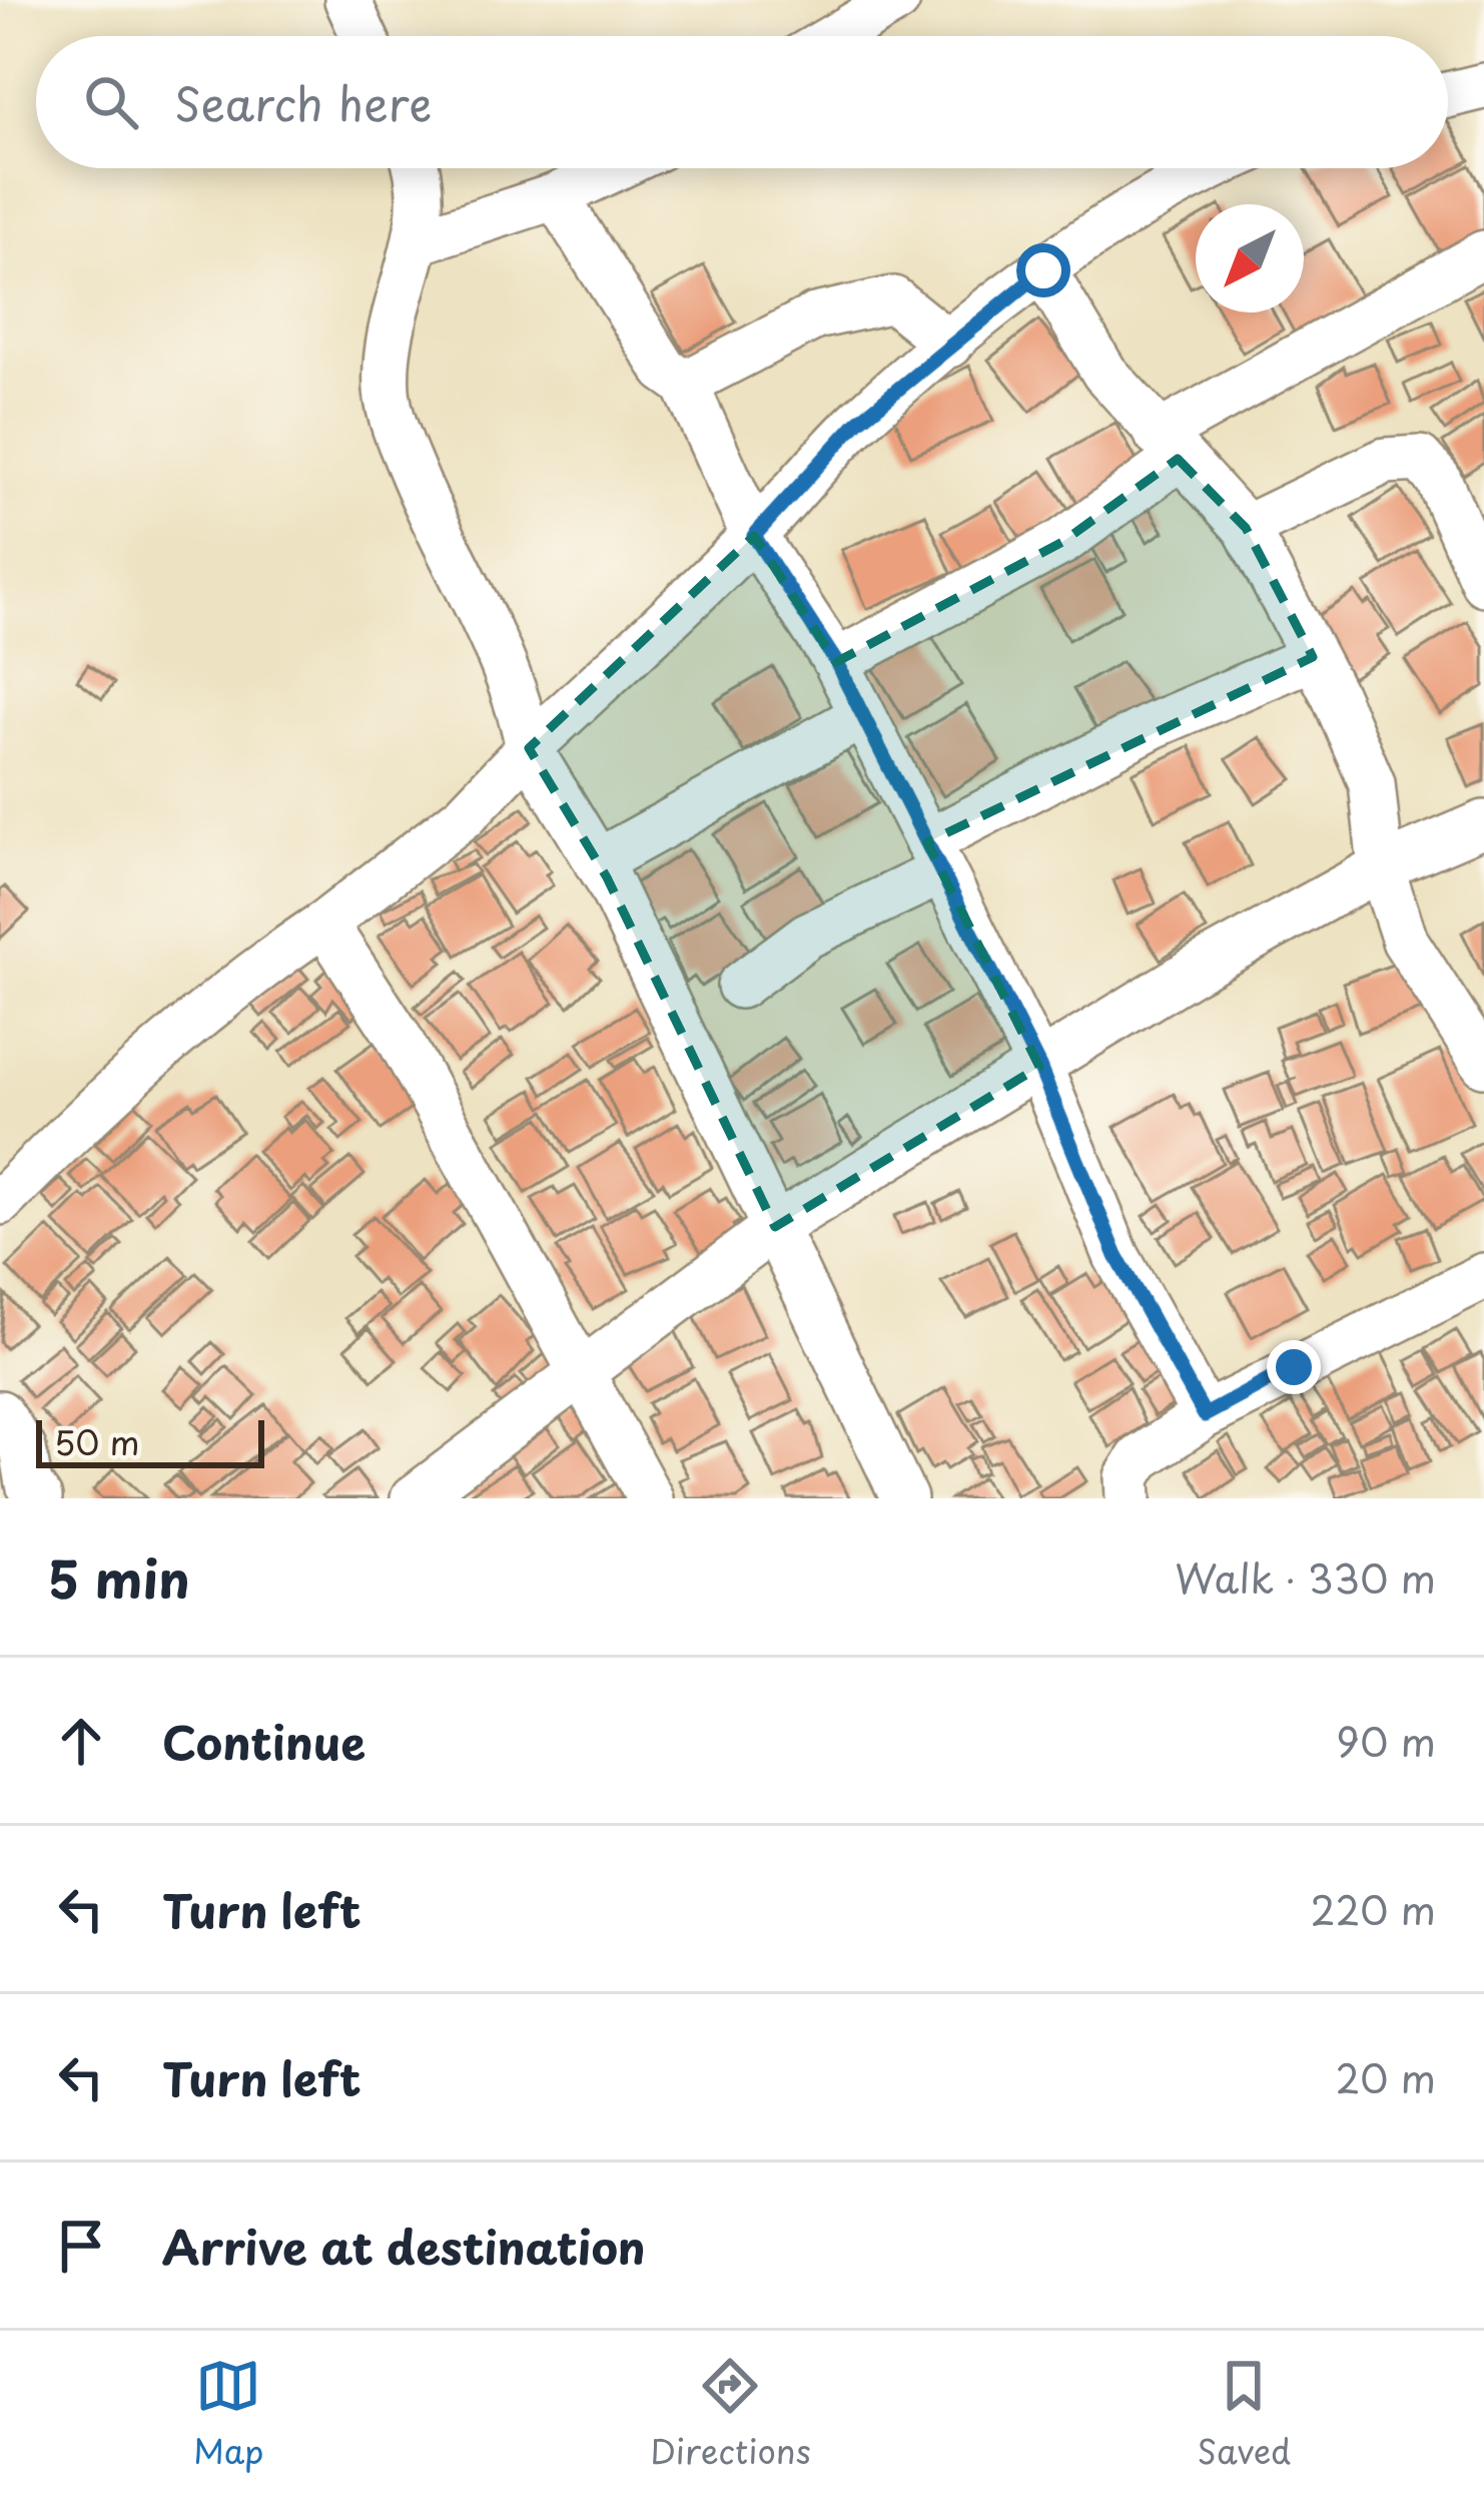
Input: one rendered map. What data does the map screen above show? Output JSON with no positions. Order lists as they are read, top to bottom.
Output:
{
  "scale_bar": "50 m",
  "north": "bottom left",
  "page": {
    "search": "Search here",
    "scale": "50 m",
    "heading": ["5 min", "Walk · 330 m"],
    "list": [
      ["Continue", "90 m"],
      ["Turn left", "220 m"],
      ["Turn left", "20 m"],
      "Arrive at destination"
    ],
    "nav": ["Map", "Directions", "Saved"]
  }
}
